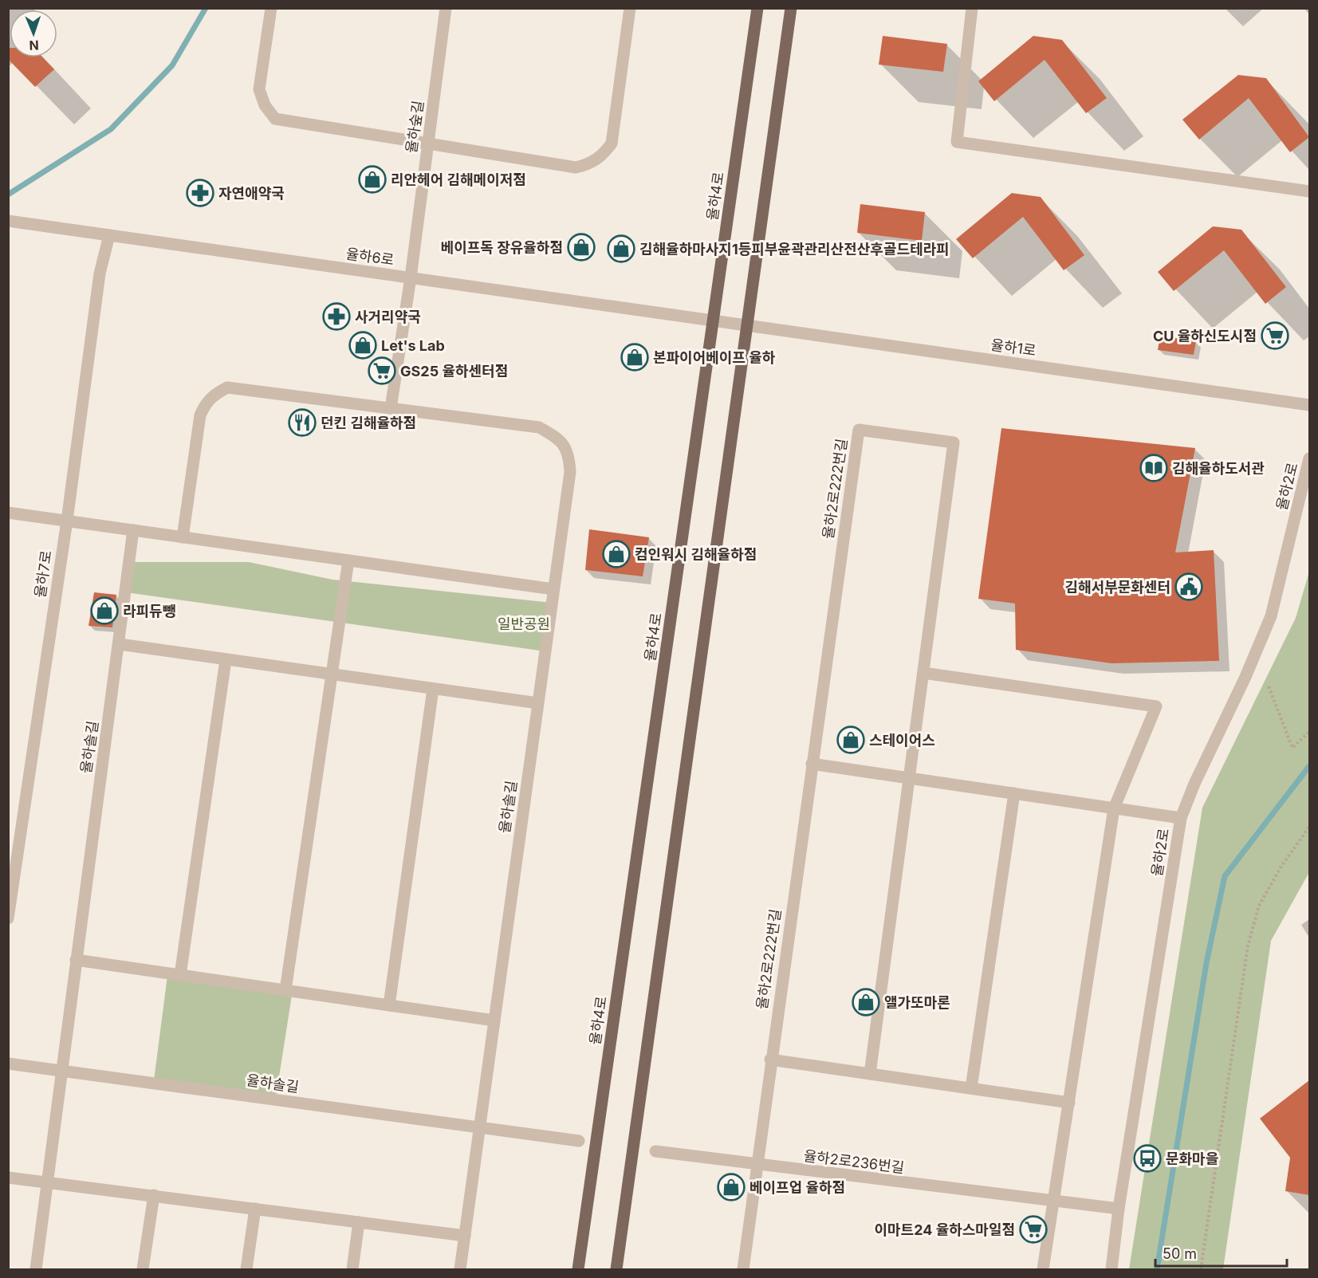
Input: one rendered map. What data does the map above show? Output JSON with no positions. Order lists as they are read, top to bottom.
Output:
{
  "streets": {
    "main road": ["율하4로"],
    "street": [
      "율하숲길",
      "율하6로",
      "율하1로",
      "율하2로",
      "율하2로222번길",
      "율하7로",
      "율하솔길",
      "율하2로236번길"
    ]
  },
  "crossings": [
    ["율하숲길", "율하6로"],
    ["율하숲길", "율하솔길"],
    ["율하4로", "율하6로"],
    ["율하4로", "율하1로"],
    ["율하6로", "율하1로"],
    ["율하6로", "율하7로"],
    ["율하2로", "율하2로236번길"],
    ["율하2로222번길", "율하2로236번길"]
  ],
  "parks": ["일반공원"],
  "places": {
    "shop": [
      "리안헤어 김해메이저점",
      "베이프독 장유율하점",
      "김해율하마사지1등피부윤곽관리산전산후골드테라피",
      "Let's Lab",
      "본파이어베이프 율하",
      "컴인워시 김해율하점",
      "라피듀뺑",
      "스테이어스",
      "앨가또마론",
      "베이프업 율하점"
    ],
    "pharmacy": ["자연애약국", "사거리약국"],
    "supermarket": ["CU 율하신도시점", "GS25 율하센터점", "이마트24 율하스마일점"],
    "restaurant": ["던킨 김해율하점"],
    "library": ["김해율하도서관"],
    "public building": ["김해서부문화센터"],
    "bus stop": ["문화마을"]
  },
  "scale_bar": "50 m",
  "north": "bottom"
}
